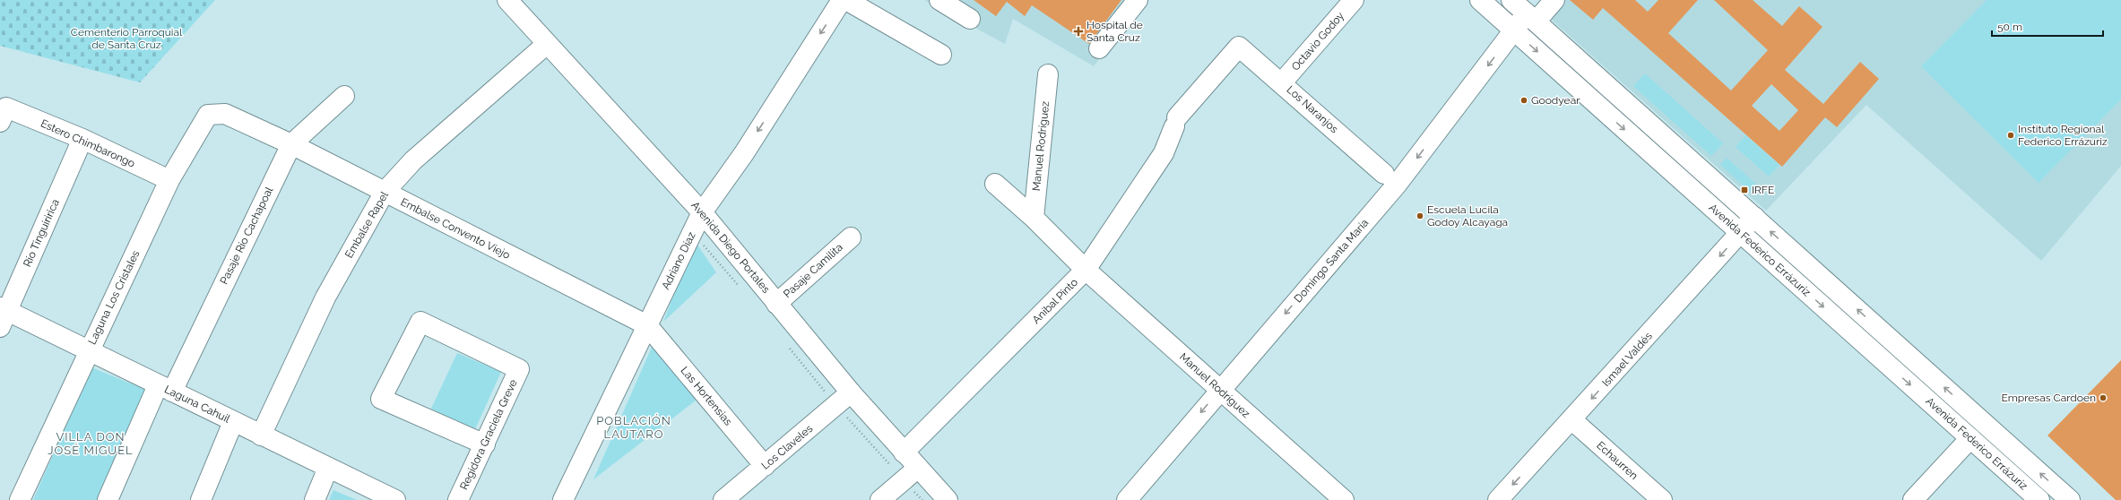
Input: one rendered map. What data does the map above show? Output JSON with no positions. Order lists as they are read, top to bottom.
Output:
{
  "streets": {
    "street": [
      "Octavio Godoy",
      "Los Naranjos",
      "Estero Chimbarongo",
      "Manuel Rodríguez",
      "Embalse Rapel",
      "Embalse Convento Viejo",
      "Río Tinguiririca",
      "Pasaje Río Cachapoal",
      "Avenida Diego Portales",
      "Avenida Federico Errázuriz",
      "Adriano Díaz",
      "Domingo Santa María",
      "Pasaje Camilita",
      "Laguna Los Cristales",
      "Aníbal Pinto",
      "Ismael Valdés",
      "Las Hortensias",
      "Laguna Cahuil",
      "Regidora Graciela Greve",
      "Los Claveles",
      "Echaurren"
    ]
  },
  "crossings": [
    ["Octavio Godoy", "Los Naranjos"],
    ["Los Naranjos", "Aníbal Pinto"],
    ["Estero Chimbarongo", "Río Tinguiririca"],
    ["Estero Chimbarongo", "Laguna Los Cristales"],
    ["Manuel Rodríguez", "Domingo Santa María"],
    ["Manuel Rodríguez", "Aníbal Pinto"],
    ["Embalse Rapel", "Embalse Convento Viejo"],
    ["Embalse Rapel", "Avenida Diego Portales"],
    ["Embalse Rapel", "Laguna Cahuil"],
    ["Embalse Convento Viejo", "Pasaje Río Cachapoal"],
    ["Embalse Convento Viejo", "Adriano Díaz"],
    ["Embalse Convento Viejo", "Laguna Los Cristales"],
    ["Embalse Convento Viejo", "Las Hortensias"],
    ["Río Tinguiririca", "Laguna Cahuil"],
    ["Pasaje Río Cachapoal", "Laguna Cahuil"],
    ["Avenida Diego Portales", "Adriano Díaz"],
    ["Avenida Diego Portales", "Pasaje Camilita"],
    ["Avenida Diego Portales", "Aníbal Pinto"],
    ["Avenida Diego Portales", "Los Claveles"],
    ["Avenida Federico Errázuriz", "Domingo Santa María"],
    ["Avenida Federico Errázuriz", "Ismael Valdés"],
    ["Adriano Díaz", "Las Hortensias"],
    ["Laguna Los Cristales", "Laguna Cahuil"],
    ["Ismael Valdés", "Echaurren"],
    ["Las Hortensias", "Los Claveles"]
  ],
  "one_way": ["Adriano Díaz", "Domingo Santa María", "Ismael Valdés"],
  "districts": ["POBLACIÓN LAUTARO", "VILLA DON JOSÉ MIGUEL"],
  "parks": ["Cementerio Parroquial de Santa Cruz"],
  "places": {
    "health": ["Hospital de Santa Cruz"],
    "other": [
      "Goodyear",
      "Instituto Regional Federico Errázuriz",
      "Escuela Lucila Godoy Alcayaga",
      "Empresas Cardoen"
    ],
    "transit": ["IRFE"]
  },
  "scale_bar": "50 m"
}
